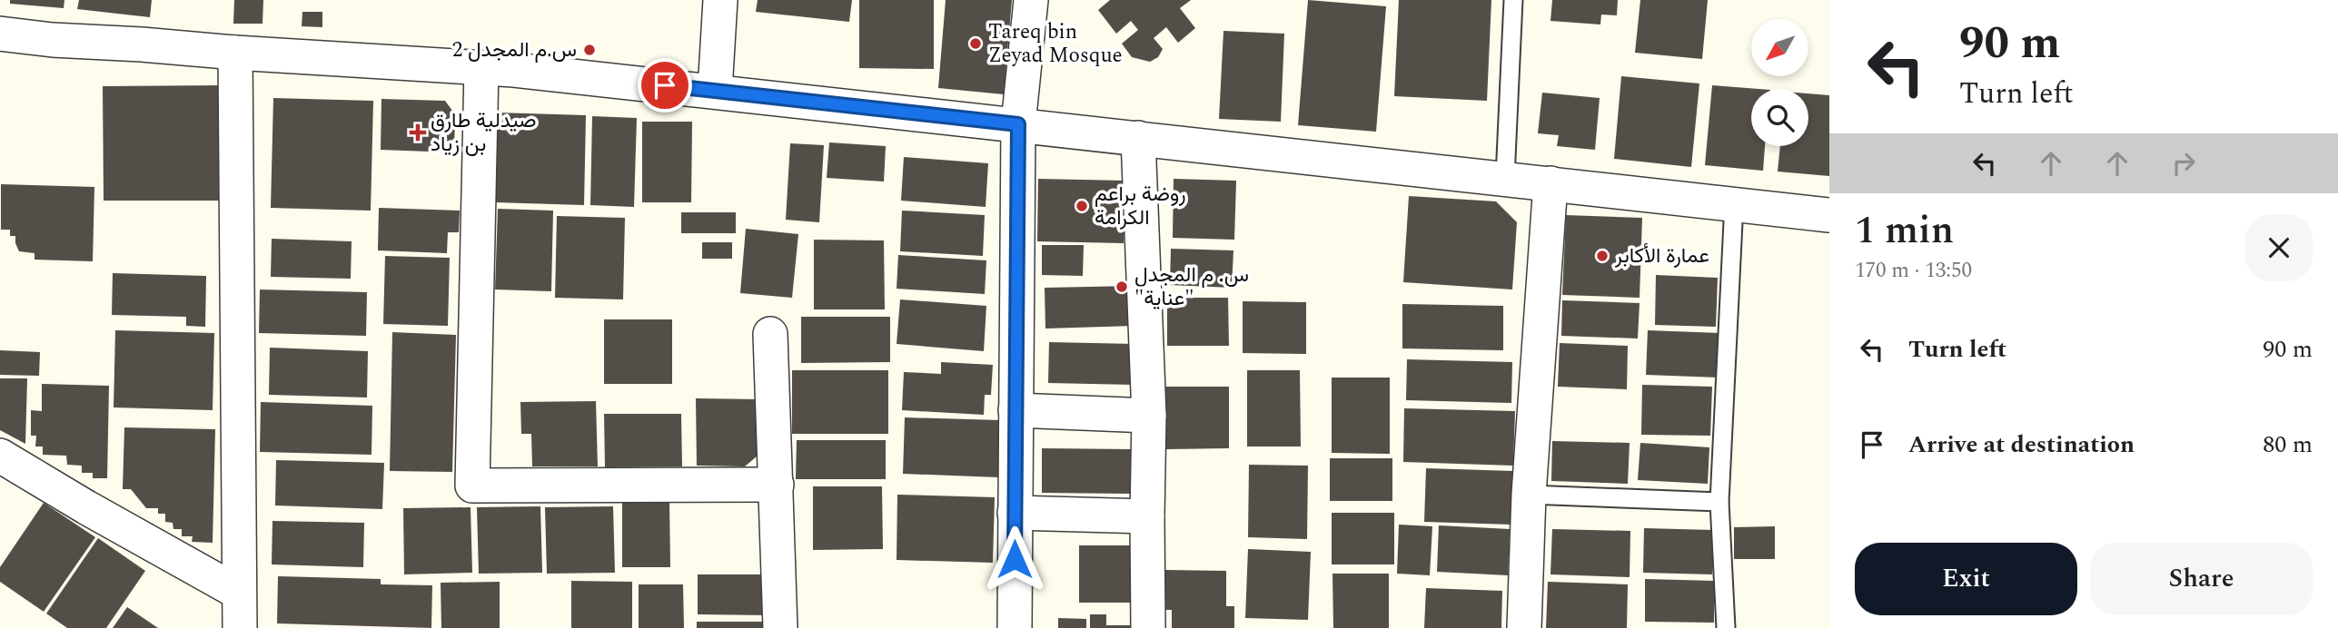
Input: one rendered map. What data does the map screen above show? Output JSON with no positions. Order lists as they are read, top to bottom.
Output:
{
  "places": {
    "other": [
      "Tareq bin Zeyad Mosque",
      "س.م المجدل 2",
      "روضة براعم الكرامة",
      "عمارة الأكابر",
      "س. م المجدل \"عناية\""
    ],
    "health": ["صيدلية طارق بن زياد"]
  },
  "north": "bottom left",
  "page": {
    "turn": ["90 m", "Turn left"],
    "heading": ["1 min", "170 m · 13:50"],
    "list": [
      {
        "name": "Turn left",
        "value": "90 m"
      },
      {
        "name": "Arrive at destination",
        "value": "80 m"
      }
    ],
    "buttons": ["Exit", "Share"]
  }
}
